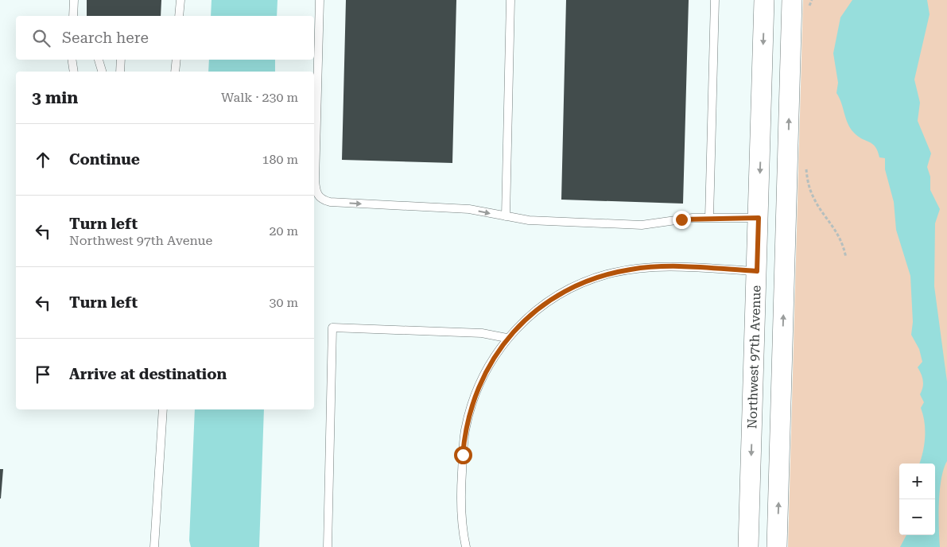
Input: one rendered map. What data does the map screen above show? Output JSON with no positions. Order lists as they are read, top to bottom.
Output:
{
  "streets": {
    "street": ["Northwest 97th Avenue"]
  },
  "page": {
    "search": "Search here",
    "heading": ["3 min", "Walk · 230 m"],
    "list": [
      ["Continue", "180 m"],
      ["Turn left", "Northwest 97th Avenue", "20 m"],
      ["Turn left", "30 m"],
      "Arrive at destination"
    ],
    "map_buttons": ["+", "−"]
  }
}
